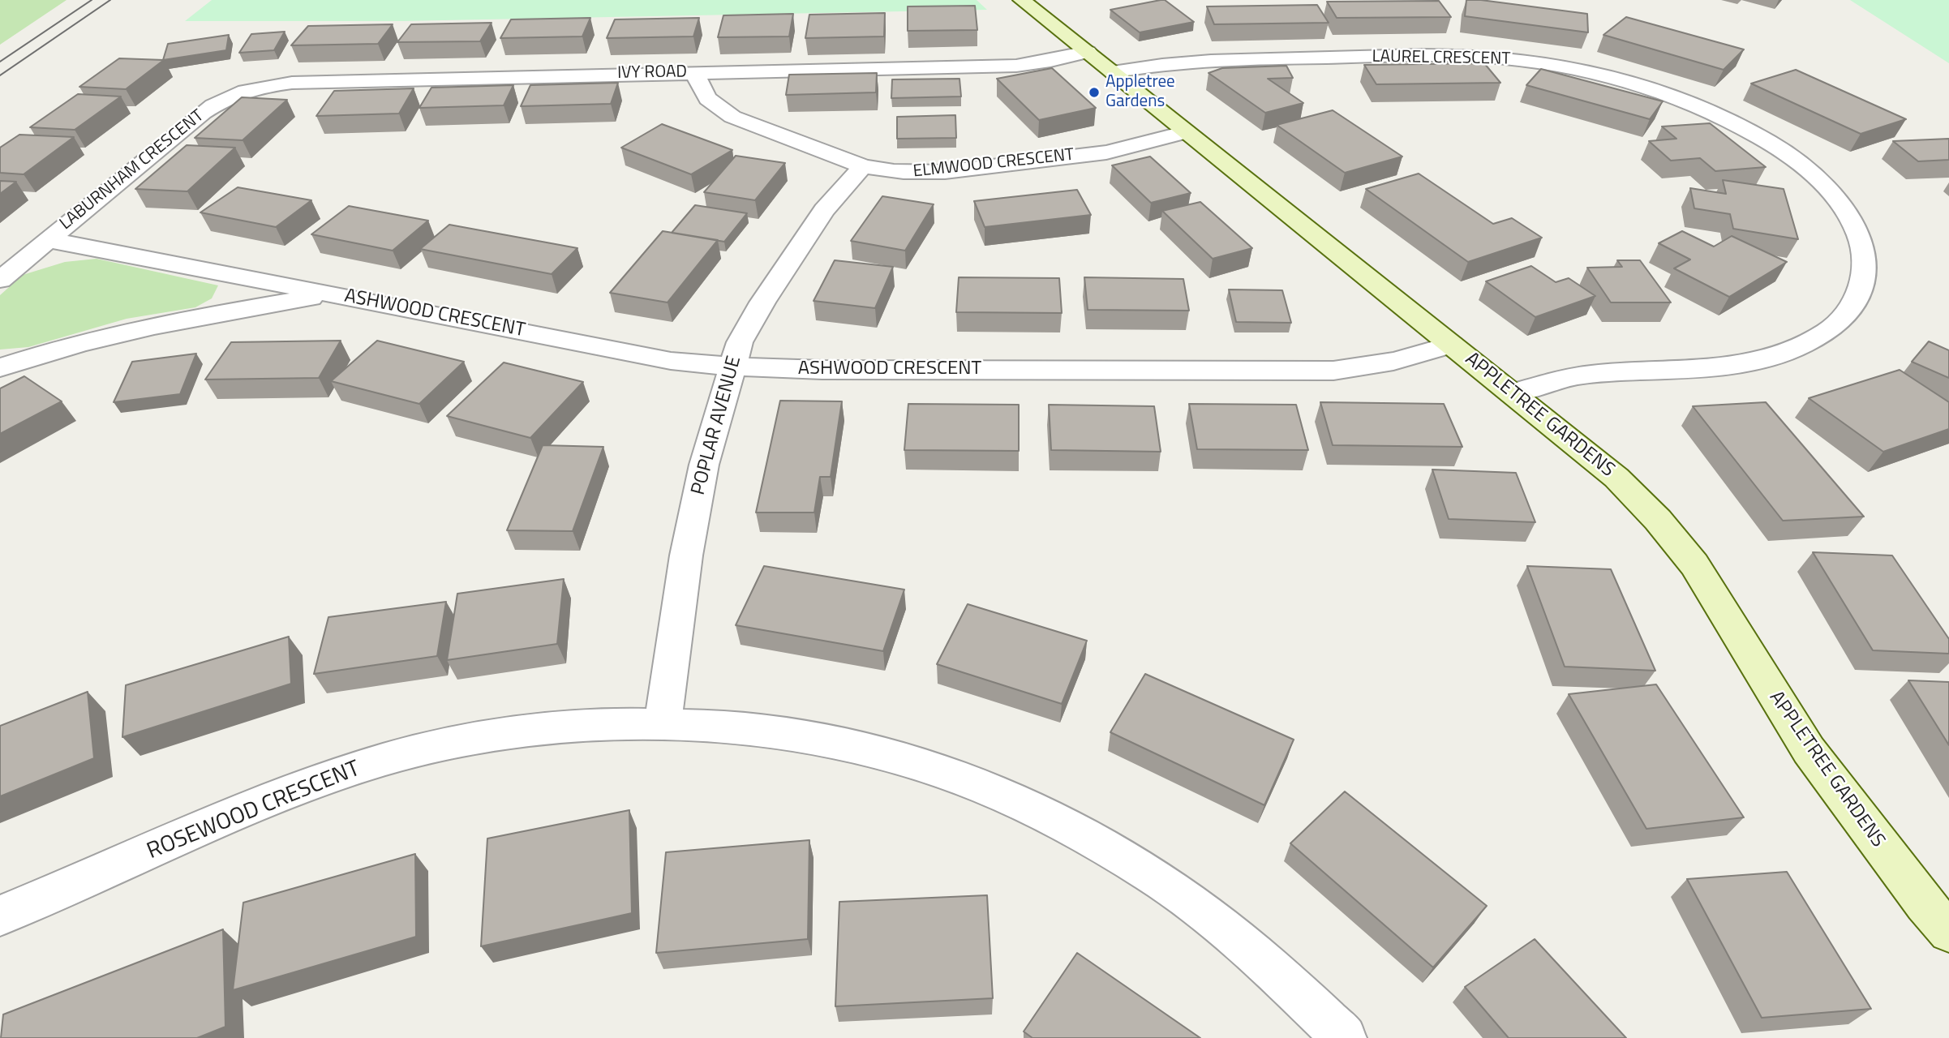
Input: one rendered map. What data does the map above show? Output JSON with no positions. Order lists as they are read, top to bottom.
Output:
{
  "streets": {
    "street": [
      "LAUREL CRESCENT",
      "IVY ROAD",
      "ELMWOOD CRESCENT",
      "LABURNHAM CRESCENT",
      "ASHWOOD CRESCENT",
      "APPLETREE GARDENS",
      "POPLAR AVENUE",
      "ROSEWOOD CRESCENT"
    ]
  },
  "crossings": [
    ["LAUREL CRESCENT", "APPLETREE GARDENS"],
    ["IVY ROAD", "ELMWOOD CRESCENT"],
    ["IVY ROAD", "LABURNHAM CRESCENT"],
    ["IVY ROAD", "APPLETREE GARDENS"],
    ["ELMWOOD CRESCENT", "APPLETREE GARDENS"],
    ["ELMWOOD CRESCENT", "POPLAR AVENUE"],
    ["LABURNHAM CRESCENT", "ASHWOOD CRESCENT"],
    ["ASHWOOD CRESCENT", "APPLETREE GARDENS"],
    ["ASHWOOD CRESCENT", "POPLAR AVENUE"],
    ["POPLAR AVENUE", "ROSEWOOD CRESCENT"]
  ],
  "places": ["Appletree Gardens"]
}
